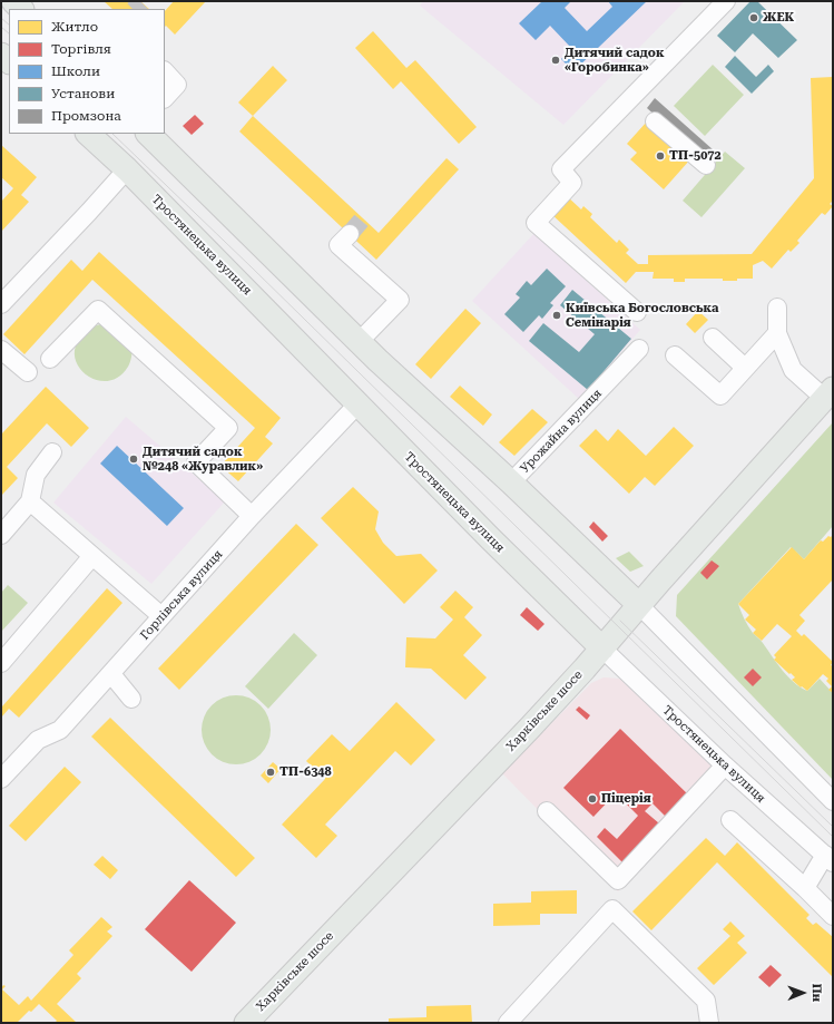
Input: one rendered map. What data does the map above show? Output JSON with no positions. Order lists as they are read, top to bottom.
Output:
{
  "streets": {
    "main road": ["Тростянецька вулиця", "Харківське шосе"],
    "street": ["Урожайна вулиця", "Горлівська вулиця"]
  },
  "crossings": [
    ["Тростянецька вулиця", "Горлівська вулиця"],
    ["Тростянецька вулиця", "Харківське шосе"]
  ],
  "places": [
    "ЖЕК",
    "Дитячий садок «Горобинка»",
    "ТП-5072",
    "Київська Богословська Семінарія",
    "Дитячий садок №248 «Журавлик»",
    "ТП-6348",
    "Піцерія"
  ],
  "legend": [
    "Житло",
    "Торгівля",
    "Школи",
    "Установи",
    "Промзона"
  ],
  "north": "right"
}
